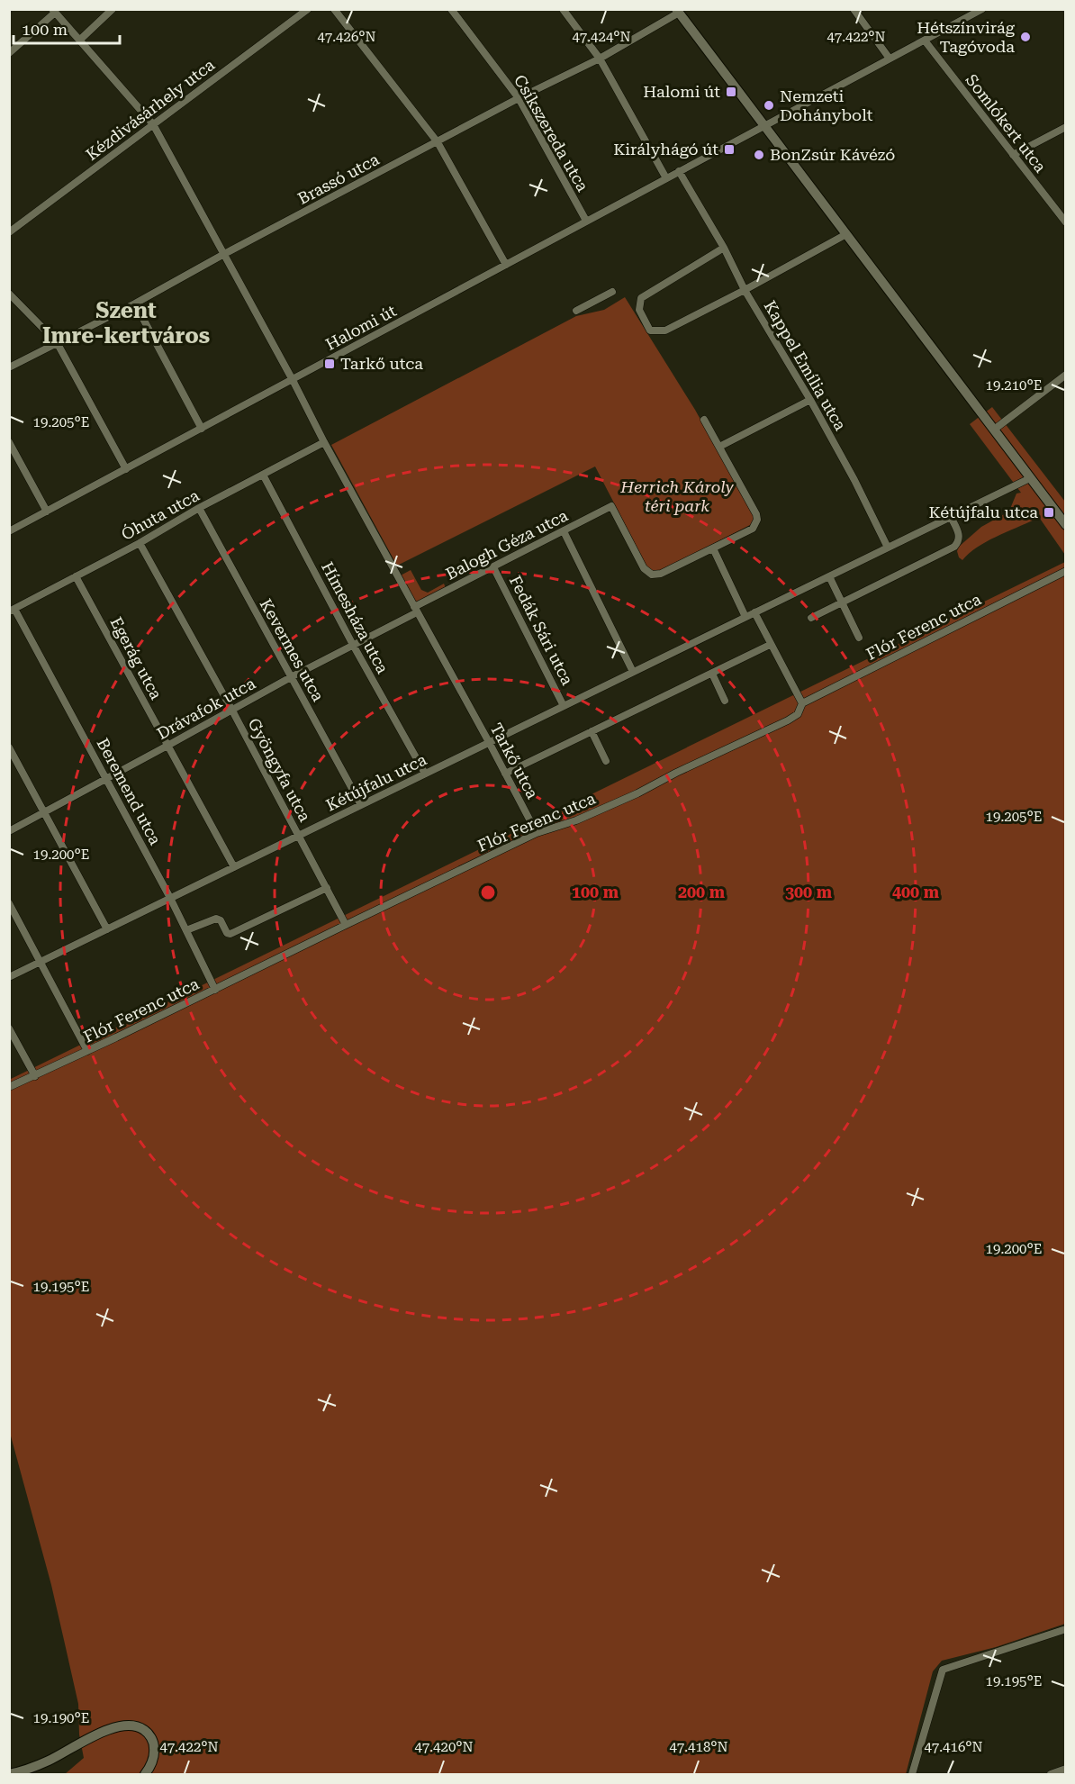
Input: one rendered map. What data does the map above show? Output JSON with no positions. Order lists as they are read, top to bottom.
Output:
{
  "streets": {
    "street": [
      "Kézdivásárhely utca",
      "Somlókert utca",
      "Csíkszereda utca",
      "Brassó utca",
      "Halomi út",
      "Kappel Emília utca",
      "Óhuta utca",
      "Balogh Géza utca",
      "Hímesháza utca",
      "Flór Ferenc utca",
      "Fedák Sári utca",
      "Kevermes utca",
      "Egerág utca",
      "Drávafok utca",
      "Tarkő utca",
      "Gyöngyfa utca",
      "Kétújfalu utca",
      "Beremend utca"
    ]
  },
  "crossings": [
    ["Kézdivásárhely utca", "Tarkő utca"],
    ["Somlókert utca", "Halomi út"],
    ["Csíkszereda utca", "Brassó utca"],
    ["Csíkszereda utca", "Halomi út"],
    ["Brassó utca", "Tarkő utca"],
    ["Halomi út", "Kappel Emília utca"],
    ["Halomi út", "Tarkő utca"],
    ["Kappel Emília utca", "Kétújfalu utca"],
    ["Óhuta utca", "Hímesháza utca"],
    ["Óhuta utca", "Kevermes utca"],
    ["Óhuta utca", "Egerág utca"],
    ["Óhuta utca", "Tarkő utca"],
    ["Óhuta utca", "Gyöngyfa utca"],
    ["Óhuta utca", "Beremend utca"],
    ["Balogh Géza utca", "Fedák Sári utca"],
    ["Balogh Géza utca", "Drávafok utca"],
    ["Balogh Géza utca", "Tarkő utca"],
    ["Hímesháza utca", "Drávafok utca"],
    ["Hímesháza utca", "Kétújfalu utca"],
    ["Flór Ferenc utca", "Tarkő utca"],
    ["Flór Ferenc utca", "Gyöngyfa utca"],
    ["Flór Ferenc utca", "Beremend utca"],
    ["Fedák Sári utca", "Kétújfalu utca"],
    ["Kevermes utca", "Drávafok utca"],
    ["Kevermes utca", "Kétújfalu utca"],
    ["Egerág utca", "Drávafok utca"],
    ["Egerág utca", "Kétújfalu utca"],
    ["Drávafok utca", "Tarkő utca"],
    ["Drávafok utca", "Gyöngyfa utca"],
    ["Drávafok utca", "Beremend utca"],
    ["Tarkő utca", "Kétújfalu utca"],
    ["Gyöngyfa utca", "Kétújfalu utca"],
    ["Kétújfalu utca", "Beremend utca"]
  ],
  "districts": ["Szent Imre-kertváros"],
  "parks": ["Herrich Károly téri park"],
  "places": {
    "other": ["Hétszínvirág Tagóvoda", "Nemzeti Dohánybolt", "BonZsúr Kávézó"],
    "transit": [
      "Halomi út",
      "Királyhágó út",
      "Tarkő utca",
      "Kétújfalu utca"
    ]
  },
  "scale_bar": "100 m",
  "coordinates": [
    "47.426°N",
    "47.424°N",
    "47.422°N",
    "19.210°E",
    "19.205°E",
    "19.200°E",
    "19.195°E",
    "19.190°E",
    "47.420°N",
    "47.418°N",
    "47.416°N"
  ],
  "rings": [
    "100 m",
    "200 m",
    "300 m",
    "400 m"
  ]
}
